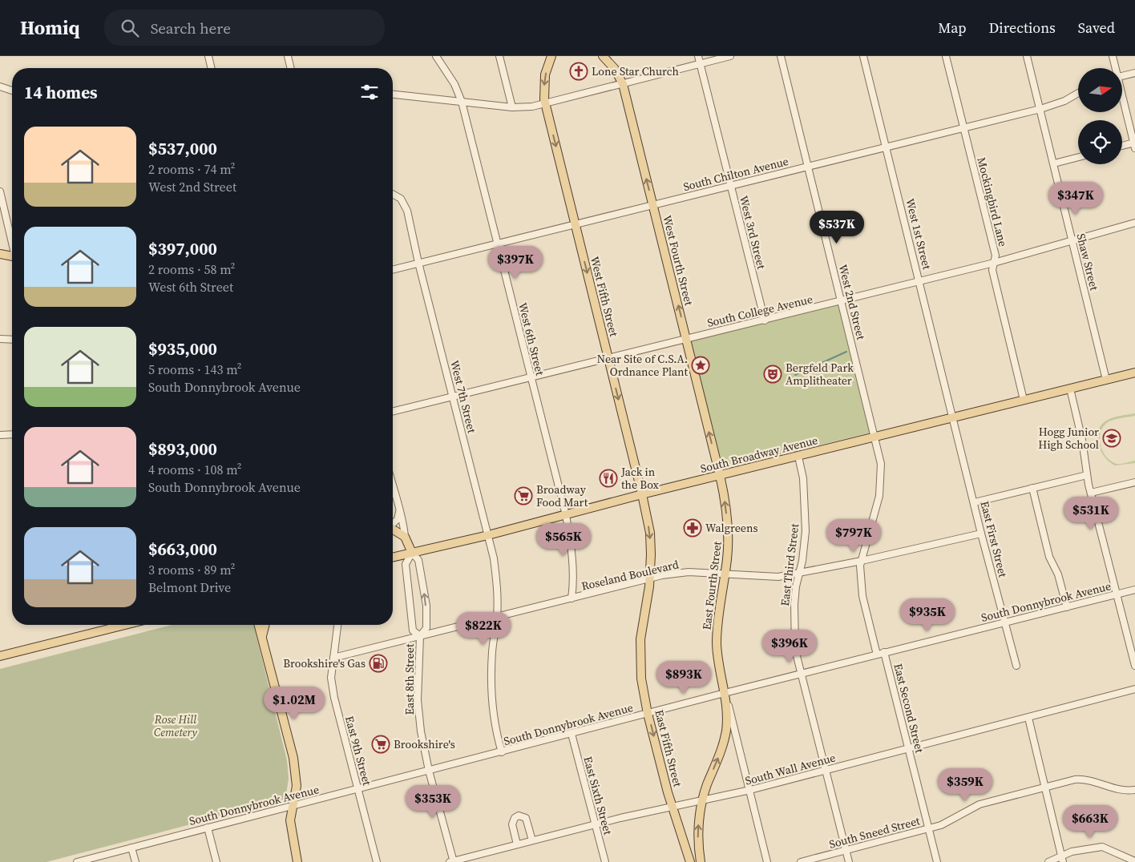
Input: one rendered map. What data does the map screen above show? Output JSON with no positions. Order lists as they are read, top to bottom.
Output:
{
  "streets": {
    "main road": [
      "West Fourth Street",
      "West Fifth Street",
      "South Broadway Avenue",
      "East Fourth Street",
      "East Fifth Street"
    ],
    "street": [
      "South Chilton Avenue",
      "Mockingbird Lane",
      "West 3rd Street",
      "West 1st Street",
      "Shaw Street",
      "West 2nd Street",
      "South College Avenue",
      "West 6th Street",
      "West 7th Street",
      "East First Street",
      "East Third Street",
      "Roseland Boulevard",
      "South Donnybrook Avenue",
      "East 8th Street",
      "East Second Street",
      "East 9th Street",
      "South Wall Avenue",
      "East Sixth Street",
      "South Sneed Street"
    ]
  },
  "crossings": [
    ["South Chilton Avenue", "Mockingbird Lane"],
    ["South Chilton Avenue", "West 3rd Street"],
    ["South Chilton Avenue", "West 1st Street"],
    ["South Chilton Avenue", "West Fourth Street"],
    ["South Chilton Avenue", "Shaw Street"],
    ["South Chilton Avenue", "West Fifth Street"],
    ["South Chilton Avenue", "West 2nd Street"],
    ["South Chilton Avenue", "West 6th Street"],
    ["South Chilton Avenue", "West 7th Street"],
    ["Mockingbird Lane", "South College Avenue"],
    ["Mockingbird Lane", "South Broadway Avenue"],
    ["West 3rd Street", "South College Avenue"],
    ["West 1st Street", "South College Avenue"],
    ["West 1st Street", "South Broadway Avenue"],
    ["West 1st Street", "East First Street"],
    ["West Fourth Street", "South College Avenue"],
    ["West Fourth Street", "South Broadway Avenue"],
    ["West Fourth Street", "East Fourth Street"],
    ["Shaw Street", "South College Avenue"],
    ["Shaw Street", "South Broadway Avenue"],
    ["West Fifth Street", "South College Avenue"],
    ["West Fifth Street", "South Broadway Avenue"],
    ["West Fifth Street", "East Fifth Street"],
    ["West 2nd Street", "South College Avenue"],
    ["West 2nd Street", "South Broadway Avenue"],
    ["South College Avenue", "West 6th Street"],
    ["South College Avenue", "West 7th Street"],
    ["West 6th Street", "South Broadway Avenue"],
    ["West 6th Street", "Roseland Boulevard"],
    ["West 7th Street", "South Broadway Avenue"],
    ["West 7th Street", "Roseland Boulevard"],
    ["West 7th Street", "South Donnybrook Avenue"],
    ["South Broadway Avenue", "East First Street"],
    ["South Broadway Avenue", "East Third Street"],
    ["South Broadway Avenue", "East Fourth Street"],
    ["South Broadway Avenue", "East 8th Street"],
    ["South Broadway Avenue", "East Fifth Street"],
    ["East First Street", "Roseland Boulevard"],
    ["East First Street", "South Donnybrook Avenue"],
    ["East Third Street", "Roseland Boulevard"],
    ["East Third Street", "South Donnybrook Avenue"],
    ["East Third Street", "South Wall Avenue"],
    ["East Third Street", "South Sneed Street"],
    ["Roseland Boulevard", "East Fourth Street"],
    ["Roseland Boulevard", "East 8th Street"],
    ["Roseland Boulevard", "East Fifth Street"],
    ["Roseland Boulevard", "East 9th Street"],
    ["East Fourth Street", "South Donnybrook Avenue"],
    ["East Fourth Street", "South Wall Avenue"],
    ["South Donnybrook Avenue", "East 8th Street"],
    ["South Donnybrook Avenue", "East Second Street"],
    ["South Donnybrook Avenue", "East Fifth Street"],
    ["South Donnybrook Avenue", "East 9th Street"],
    ["South Donnybrook Avenue", "East Sixth Street"],
    ["East 8th Street", "South Wall Avenue"],
    ["East Second Street", "South Wall Avenue"],
    ["East Second Street", "South Sneed Street"],
    ["East Fifth Street", "South Wall Avenue"],
    ["South Wall Avenue", "East Sixth Street"]
  ],
  "one_way": [
    "West Fourth Street",
    "West Fifth Street",
    "East Fourth Street",
    "East Fifth Street"
  ],
  "parks": ["Rose Hill Cemetery"],
  "places": {
    "church": ["Lone Star Church"],
    "place": ["Near Site of C.S.A. Ordnance Plant"],
    "theatre": ["Bergfeld Park Amplitheater"],
    "school or university": ["Hogg Junior High School"],
    "restaurant": ["Jack in the Box"],
    "supermarket": ["Broadway Food Mart", "Brookshire's"],
    "pharmacy": ["Walgreens"],
    "fuel station": ["Brookshire's Gas"]
  },
  "north": "right",
  "page": {
    "header": "Homiq",
    "search": "Search here",
    "nav": ["Map", "Directions", "Saved"],
    "heading": "14 homes",
    "list": [
      {
        "name": "$537,000",
        "note": "2 rooms · 74 m² · West 2nd Street"
      },
      {
        "name": "$397,000",
        "note": "2 rooms · 58 m² · West 6th Street"
      },
      {
        "name": "$935,000",
        "note": "5 rooms · 143 m² · South Donnybrook Avenue"
      },
      {
        "name": "$893,000",
        "note": "4 rooms · 108 m² · South Donnybrook Avenue"
      },
      {
        "name": "$663,000",
        "note": "3 rooms · 89 m² · Belmont Drive"
      }
    ],
    "price": [
      "$347K",
      "$537K",
      "$397K",
      "$531K",
      "$797K",
      "$565K",
      "$935K",
      "$822K",
      "$396K",
      "$893K",
      "$1.02M",
      "$359K",
      "$353K",
      "$663K"
    ]
  }
}
